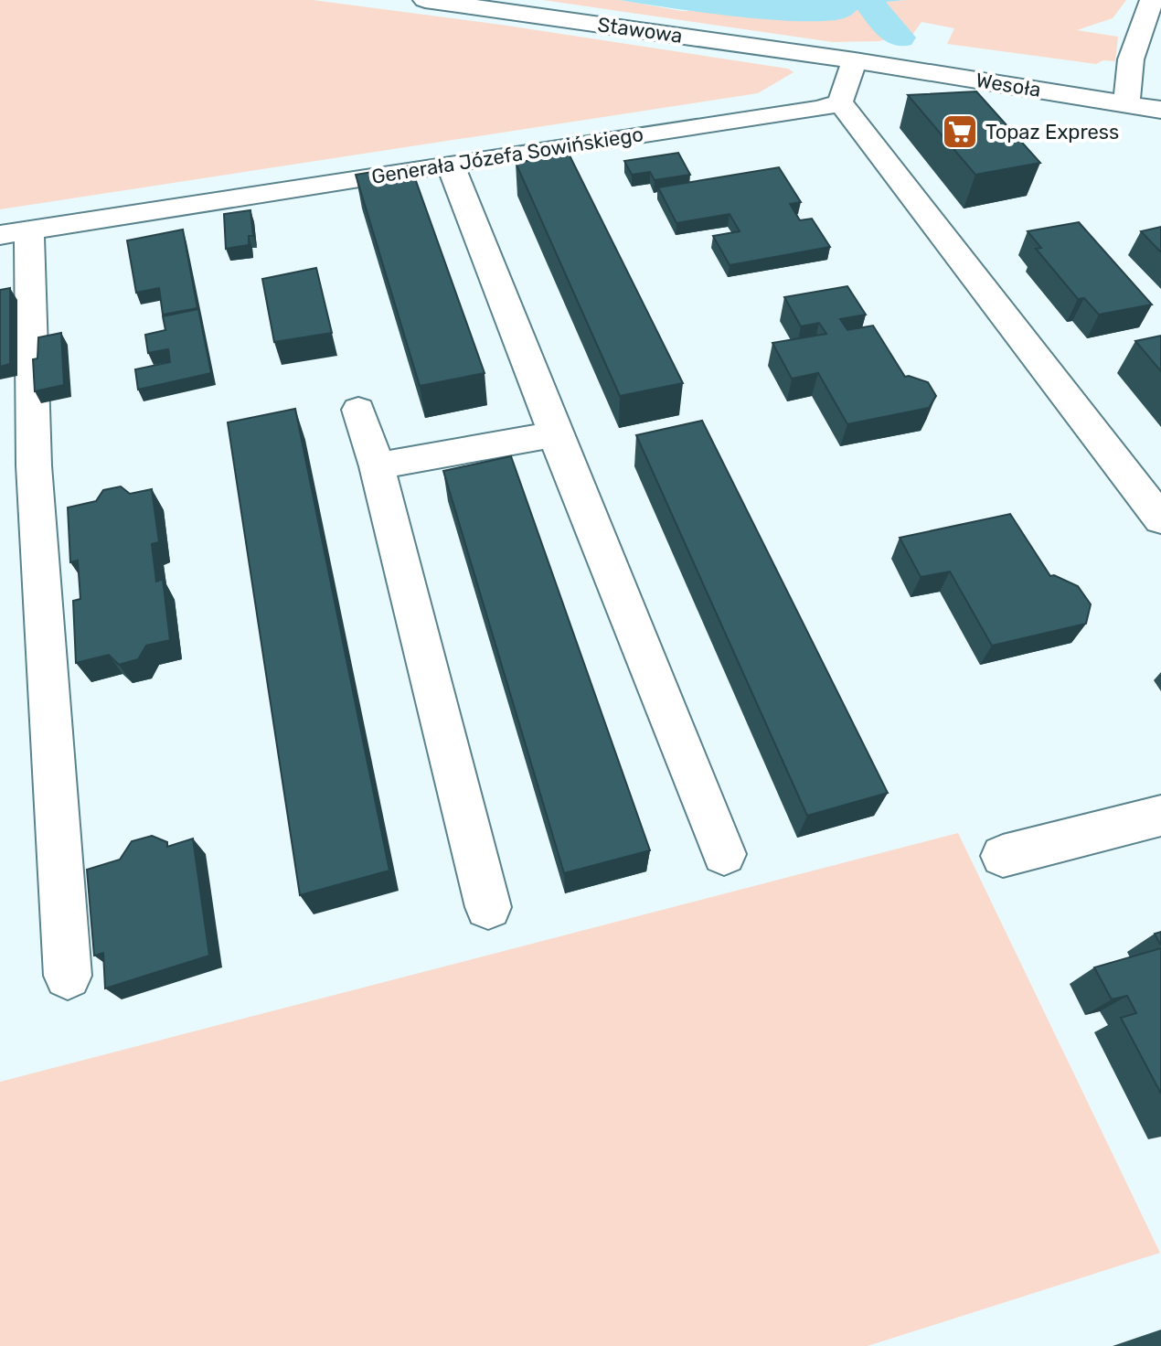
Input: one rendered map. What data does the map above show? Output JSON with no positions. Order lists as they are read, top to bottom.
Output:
{
  "streets": {
    "street": ["Stawowa", "Wesoła", "Generała Józefa Sowińskiego"]
  },
  "crossings": [
    ["Stawowa", "Wesoła"]
  ],
  "places": {
    "supermarket": ["Topaz Express"]
  }
}
